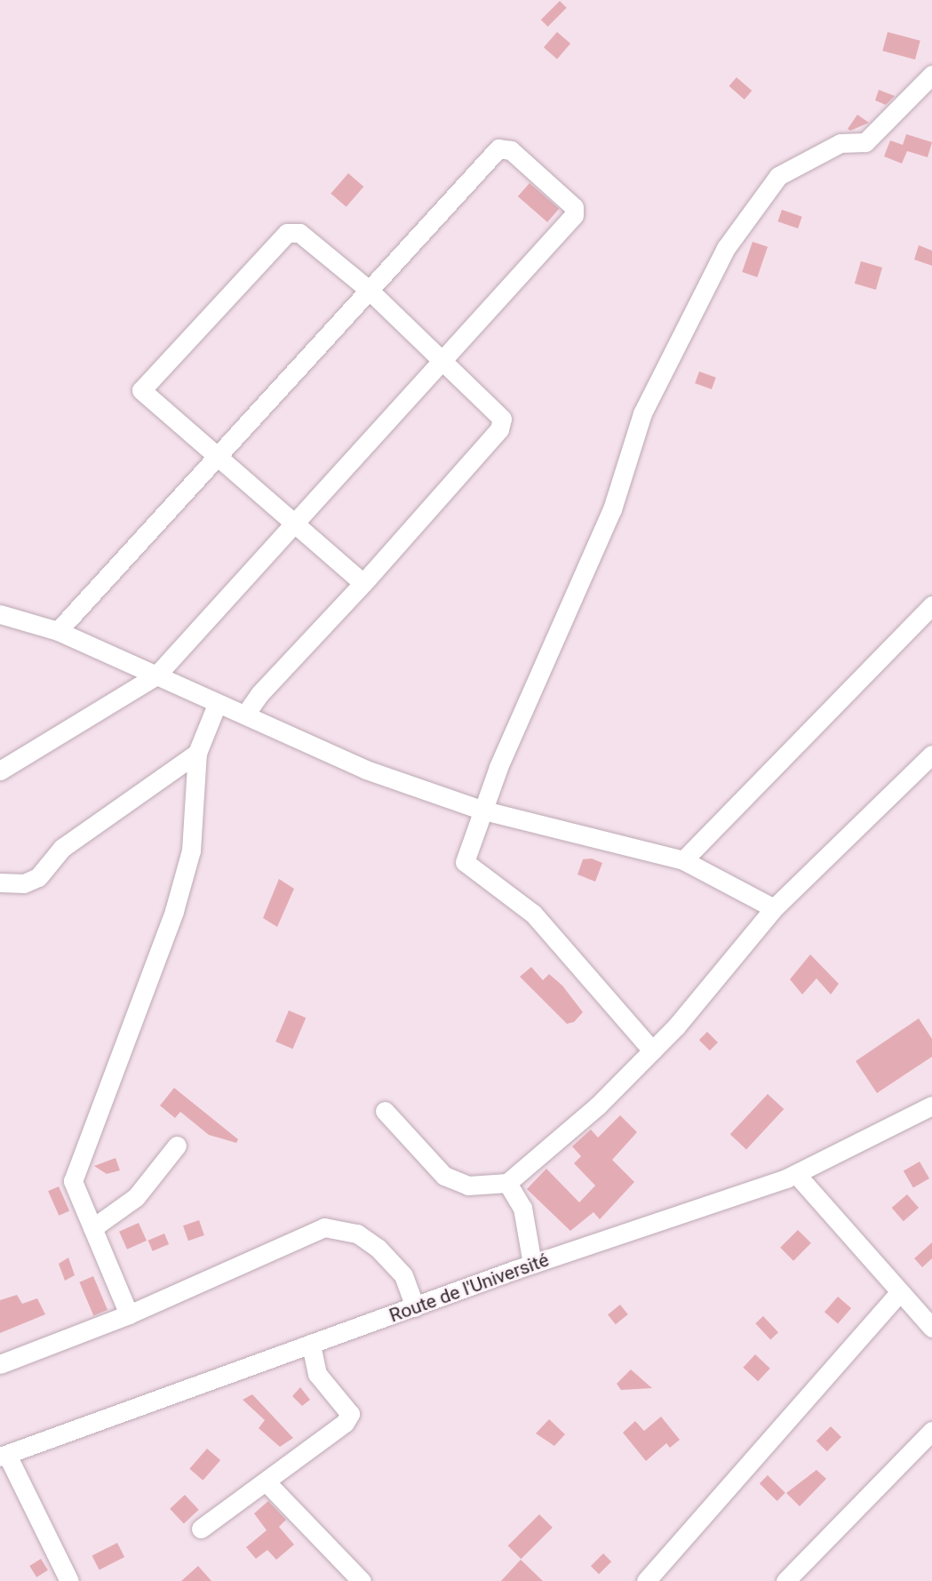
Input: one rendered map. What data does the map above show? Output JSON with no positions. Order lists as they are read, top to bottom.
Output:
{
  "streets": {
    "street": ["Route de l'Université"]
  }
}
